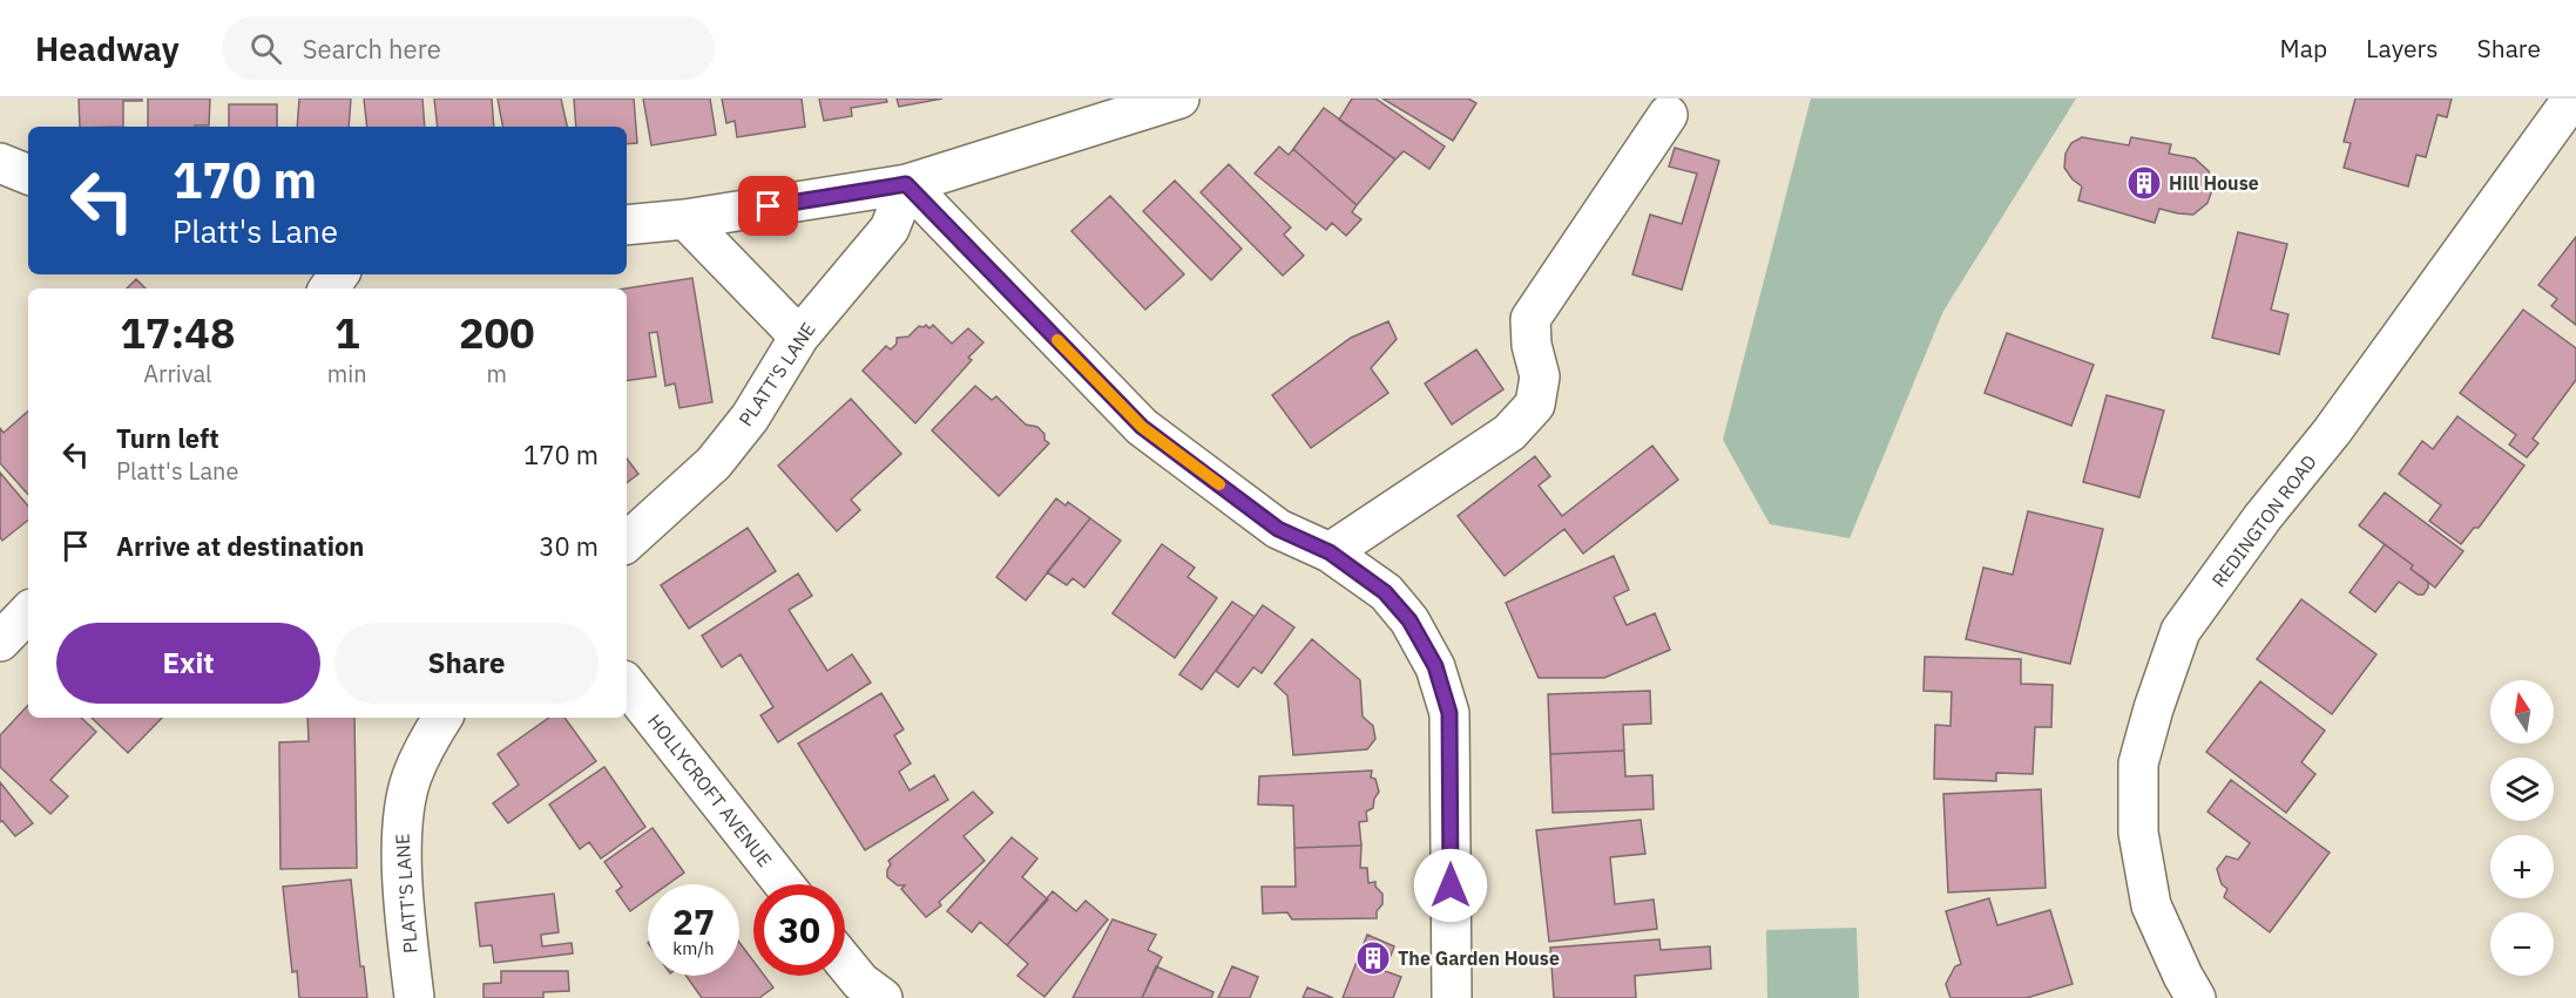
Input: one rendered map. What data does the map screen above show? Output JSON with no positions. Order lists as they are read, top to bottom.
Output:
{
  "streets": {
    "street": ["PLATT'S LANE", "REDINGTON ROAD", "HOLLYCROFT AVENUE"]
  },
  "places": {
    "building": ["Hill House", "The Garden House"]
  },
  "north": "top",
  "page": {
    "header": "Headway",
    "search": "Search here",
    "nav": ["Map", "Layers", "Share"],
    "turn": ["170 m", "Platt's Lane"],
    "eta": [
      "17:48",
      "Arrival",
      "1",
      "min",
      "200",
      "m"
    ],
    "list": [
      {
        "name": "Turn left",
        "note": "Platt's Lane",
        "value": "170 m"
      },
      {
        "name": "Arrive at destination",
        "value": "30 m"
      }
    ],
    "buttons": ["Exit", "Share"],
    "map_buttons": ["+", "−"],
    "speed": "27 km/h",
    "limit": "30"
  }
}
